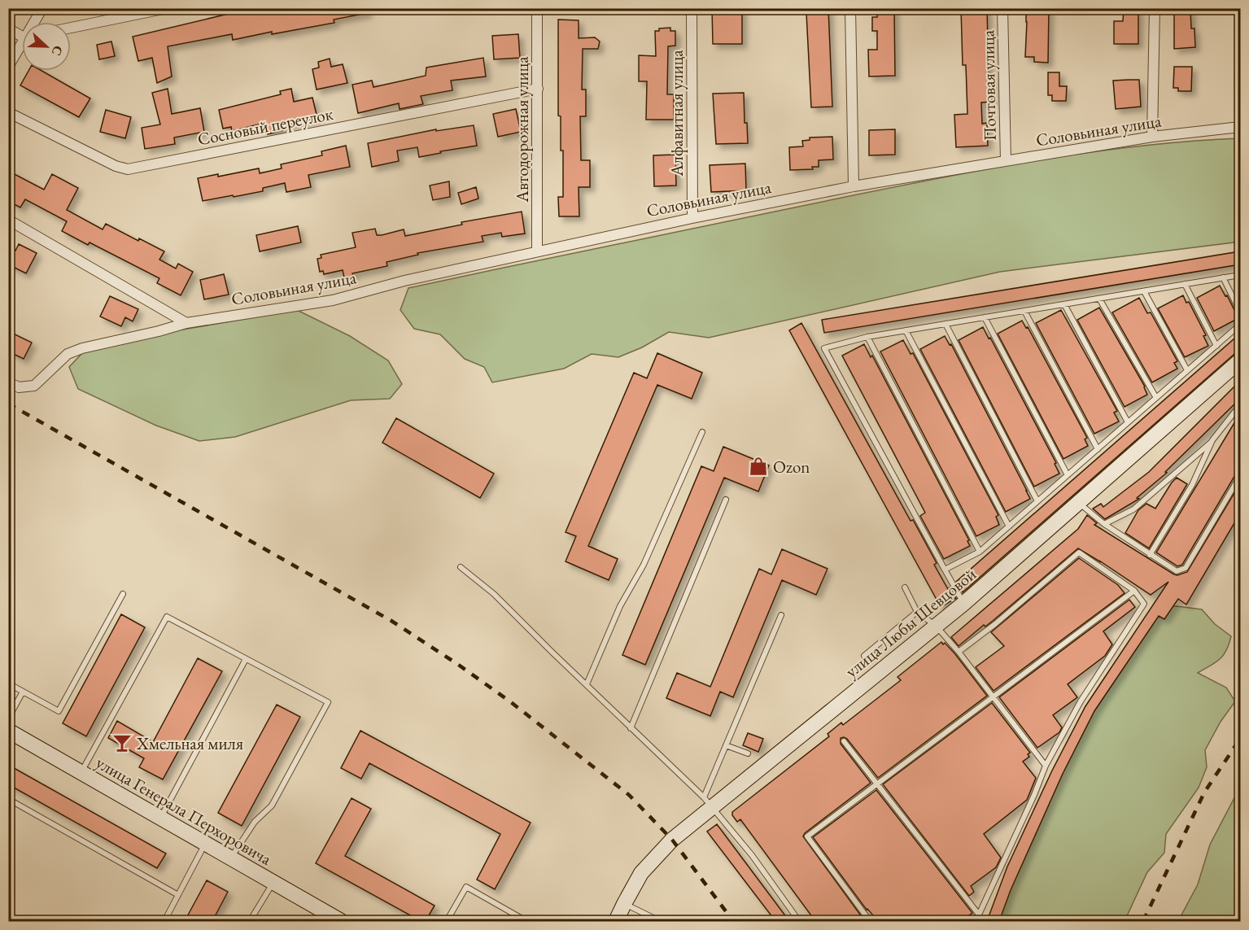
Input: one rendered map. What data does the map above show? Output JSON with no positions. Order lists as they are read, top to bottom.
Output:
{
  "streets": {
    "street": [
      "Почтовая улица",
      "Алфавитная улица",
      "Сосновый переулок",
      "Автодорожная улица",
      "Соловьиная улица",
      "улица Любы Шевцовой",
      "улица Генерала Перхоровича"
    ]
  },
  "crossings": [
    ["Почтовая улица", "Соловьиная улица"],
    ["Алфавитная улица", "Соловьиная улица"],
    ["Сосновый переулок", "Автодорожная улица"],
    ["Автодорожная улица", "Соловьиная улица"]
  ],
  "places": {
    "shop": ["Ozon"],
    "bar": ["Хмельная миля"]
  },
  "north": "right"
}
